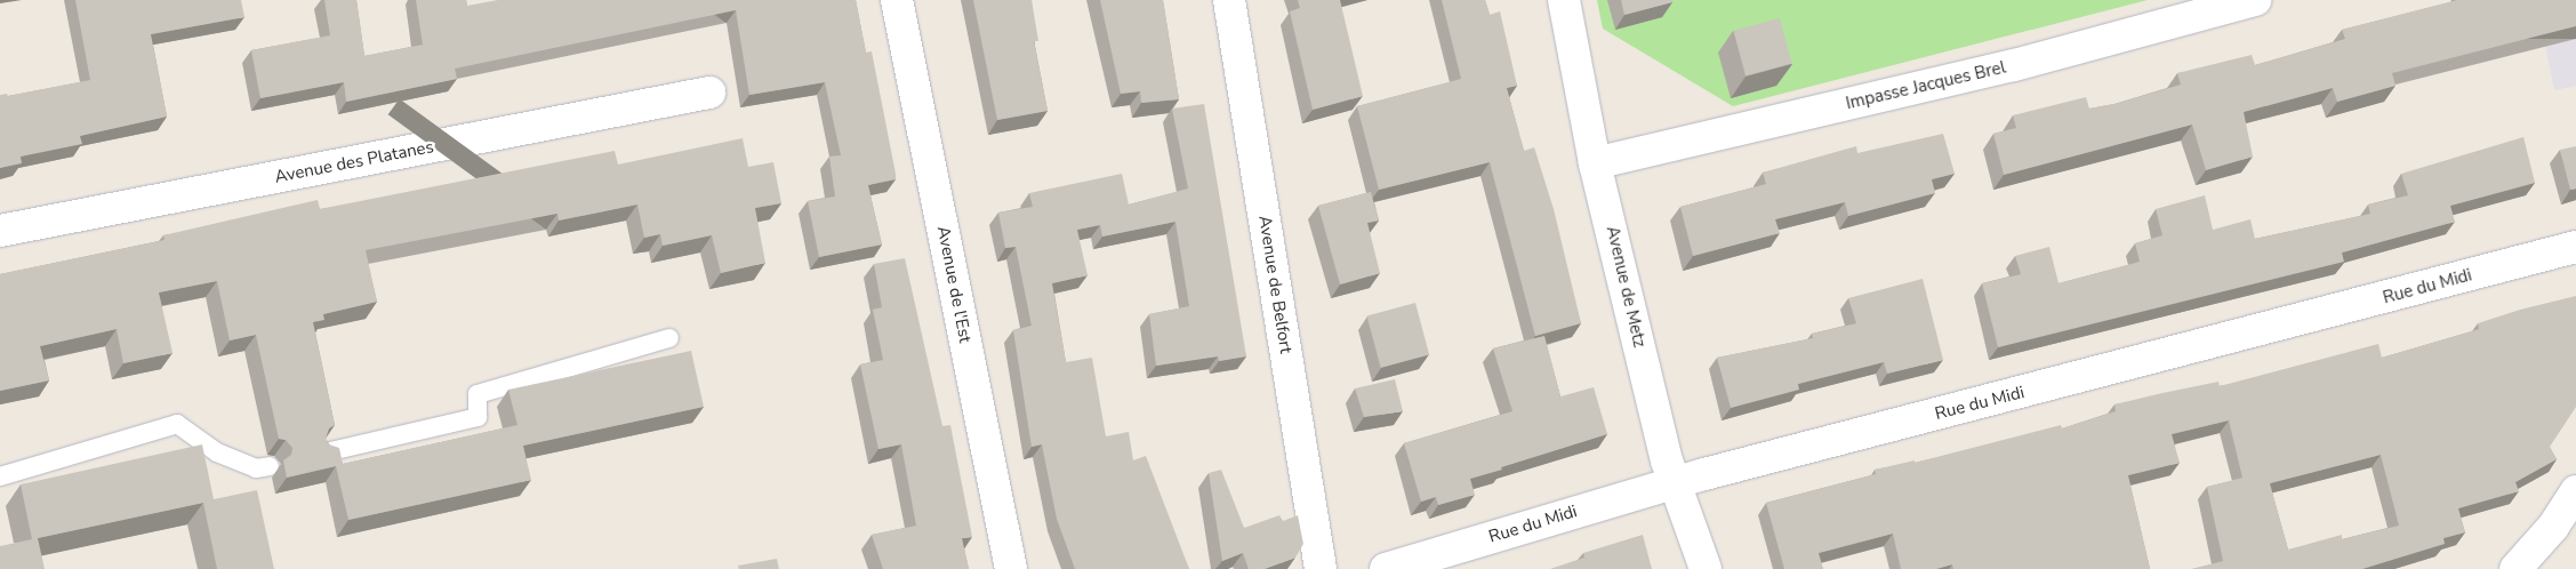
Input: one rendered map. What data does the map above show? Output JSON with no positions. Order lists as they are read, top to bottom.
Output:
{
  "streets": {
    "street": [
      "Impasse Jacques Brel",
      "Avenue des Platanes",
      "Avenue de l'Est",
      "Avenue de Belfort",
      "Avenue de Metz",
      "Rue du Midi"
    ]
  },
  "crossings": [
    ["Impasse Jacques Brel", "Avenue de Metz"],
    ["Avenue de Metz", "Rue du Midi"]
  ]
}
